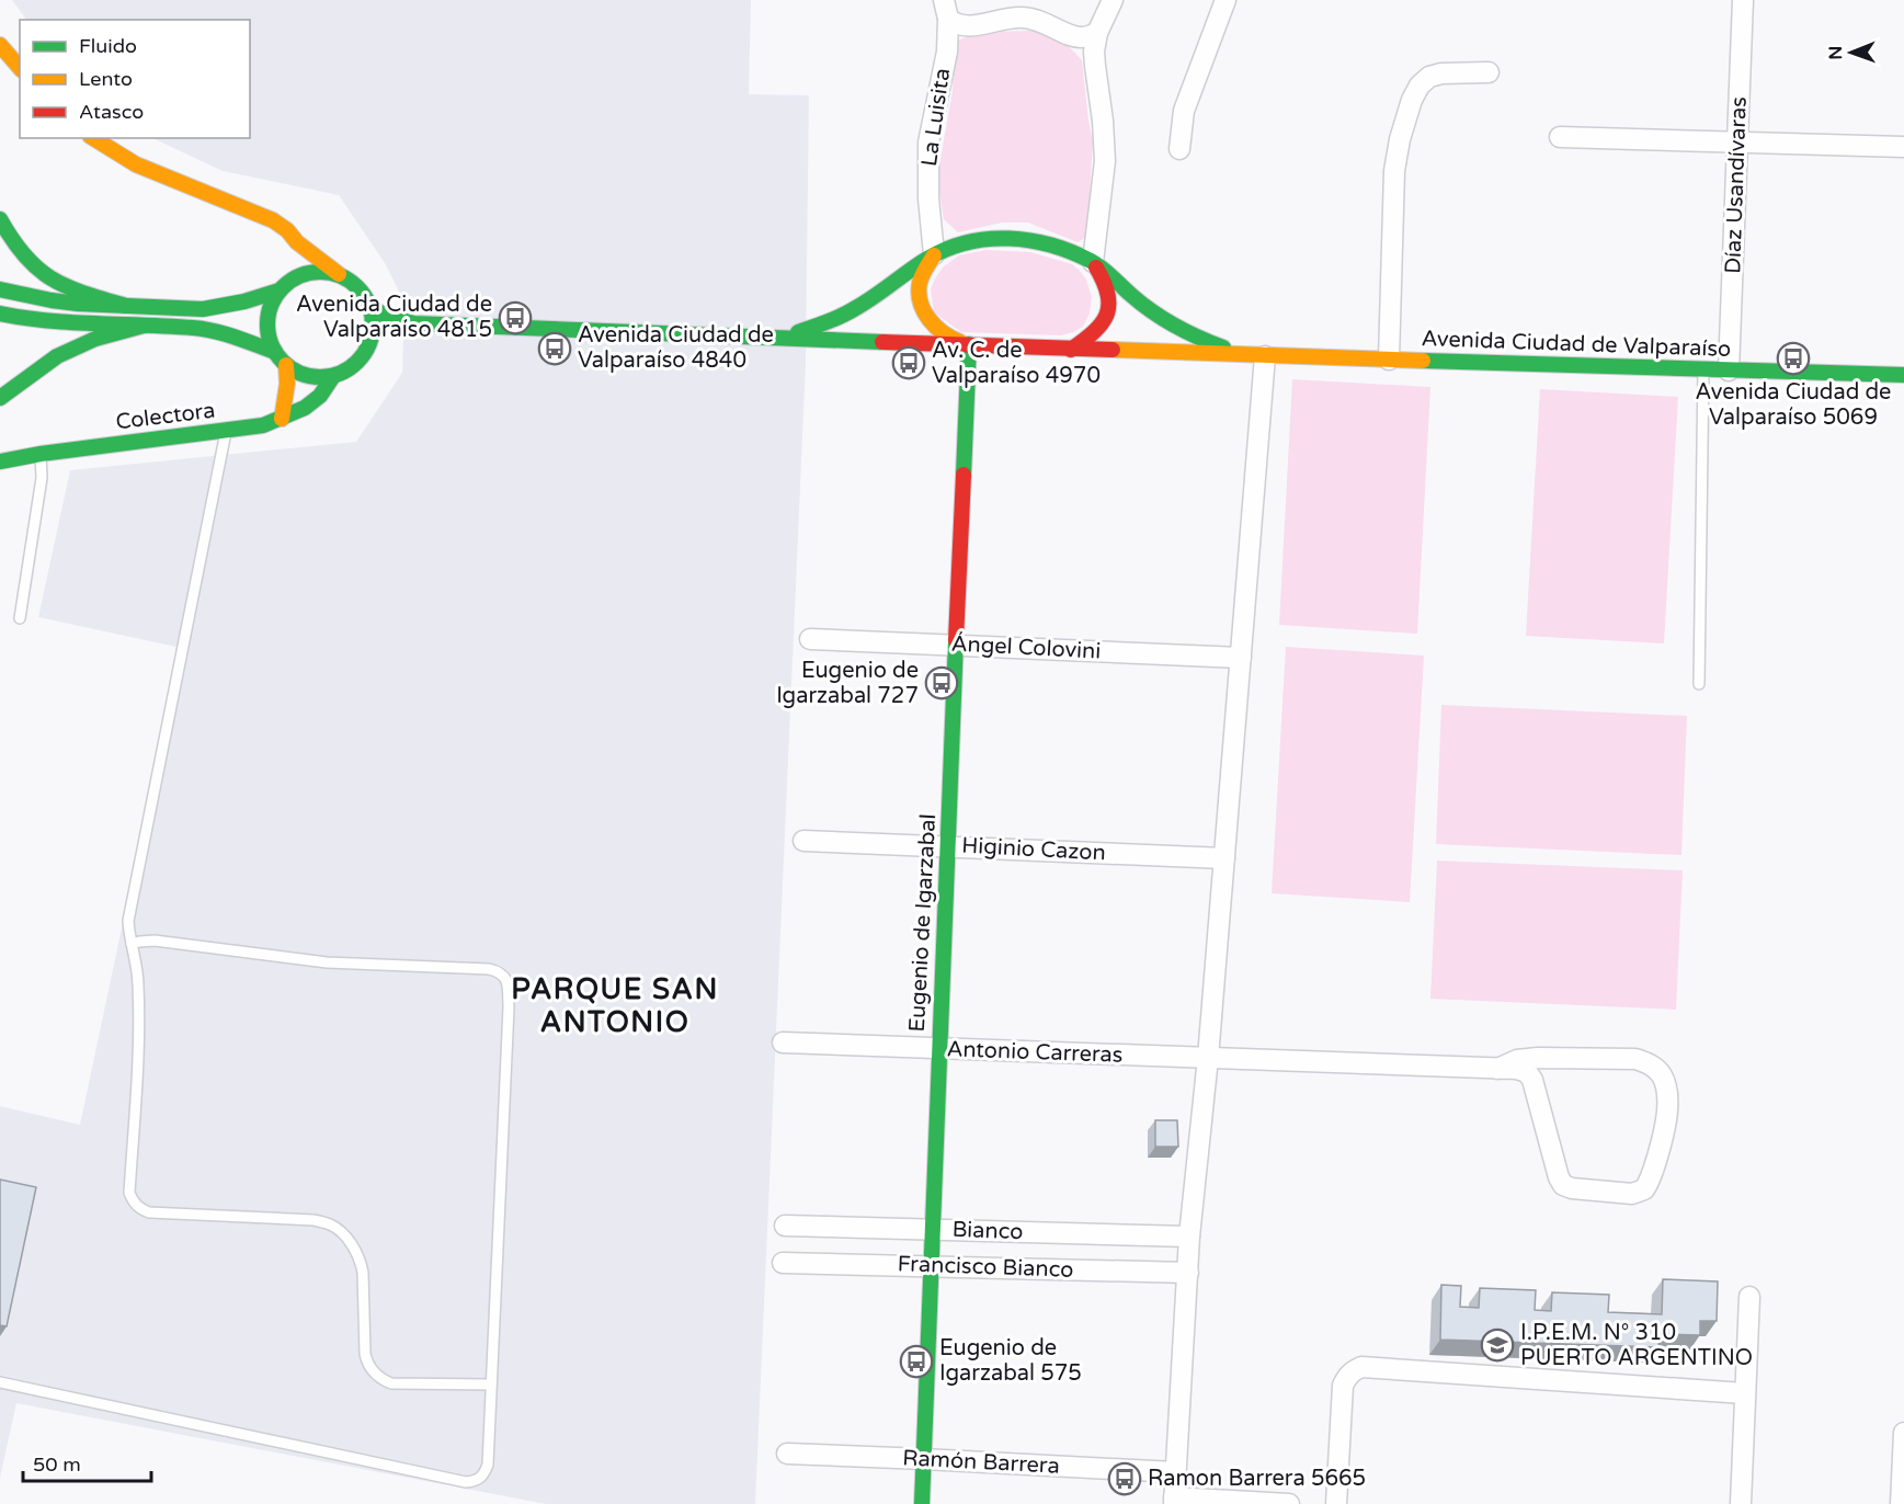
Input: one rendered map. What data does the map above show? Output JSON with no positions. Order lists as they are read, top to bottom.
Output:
{
  "streets": {
    "main road": ["Avenida Ciudad de Valparaíso", "Colectora", "Eugenio de Igarzabal"],
    "street": [
      "La Luisita",
      "Díaz Usandívaras",
      "Ángel Colovini",
      "Higinio Cazon",
      "Antonio Carreras",
      "Bianco",
      "Francisco Bianco",
      "Ramón Barrera"
    ]
  },
  "crossings": [
    ["La Luisita", "Avenida Ciudad de Valparaíso"],
    ["La Luisita", "Eugenio de Igarzabal"],
    ["Díaz Usandívaras", "Avenida Ciudad de Valparaíso"],
    ["Avenida Ciudad de Valparaíso", "Colectora"],
    ["Avenida Ciudad de Valparaíso", "Eugenio de Igarzabal"],
    ["Ángel Colovini", "Eugenio de Igarzabal"],
    ["Higinio Cazon", "Eugenio de Igarzabal"],
    ["Eugenio de Igarzabal", "Antonio Carreras"],
    ["Eugenio de Igarzabal", "Bianco"],
    ["Eugenio de Igarzabal", "Francisco Bianco"],
    ["Eugenio de Igarzabal", "Ramón Barrera"]
  ],
  "districts": ["PARQUE SAN ANTONIO"],
  "places": {
    "bus stop": [
      "Avenida Ciudad de Valparaíso 4815",
      "Avenida Ciudad de Valparaíso 4840",
      "Avenida Ciudad de Valparaíso 5069",
      "Av. C. de Valparaíso 4970",
      "Eugenio de Igarzabal 727",
      "Eugenio de Igarzabal 575",
      "Ramon Barrera 5665"
    ],
    "school or university": ["I.P.E.M. N° 310 PUERTO ARGENTINO"]
  },
  "legend": ["Fluido", "Lento", "Atasco"],
  "scale_bar": "50 m",
  "north": "left"
}
